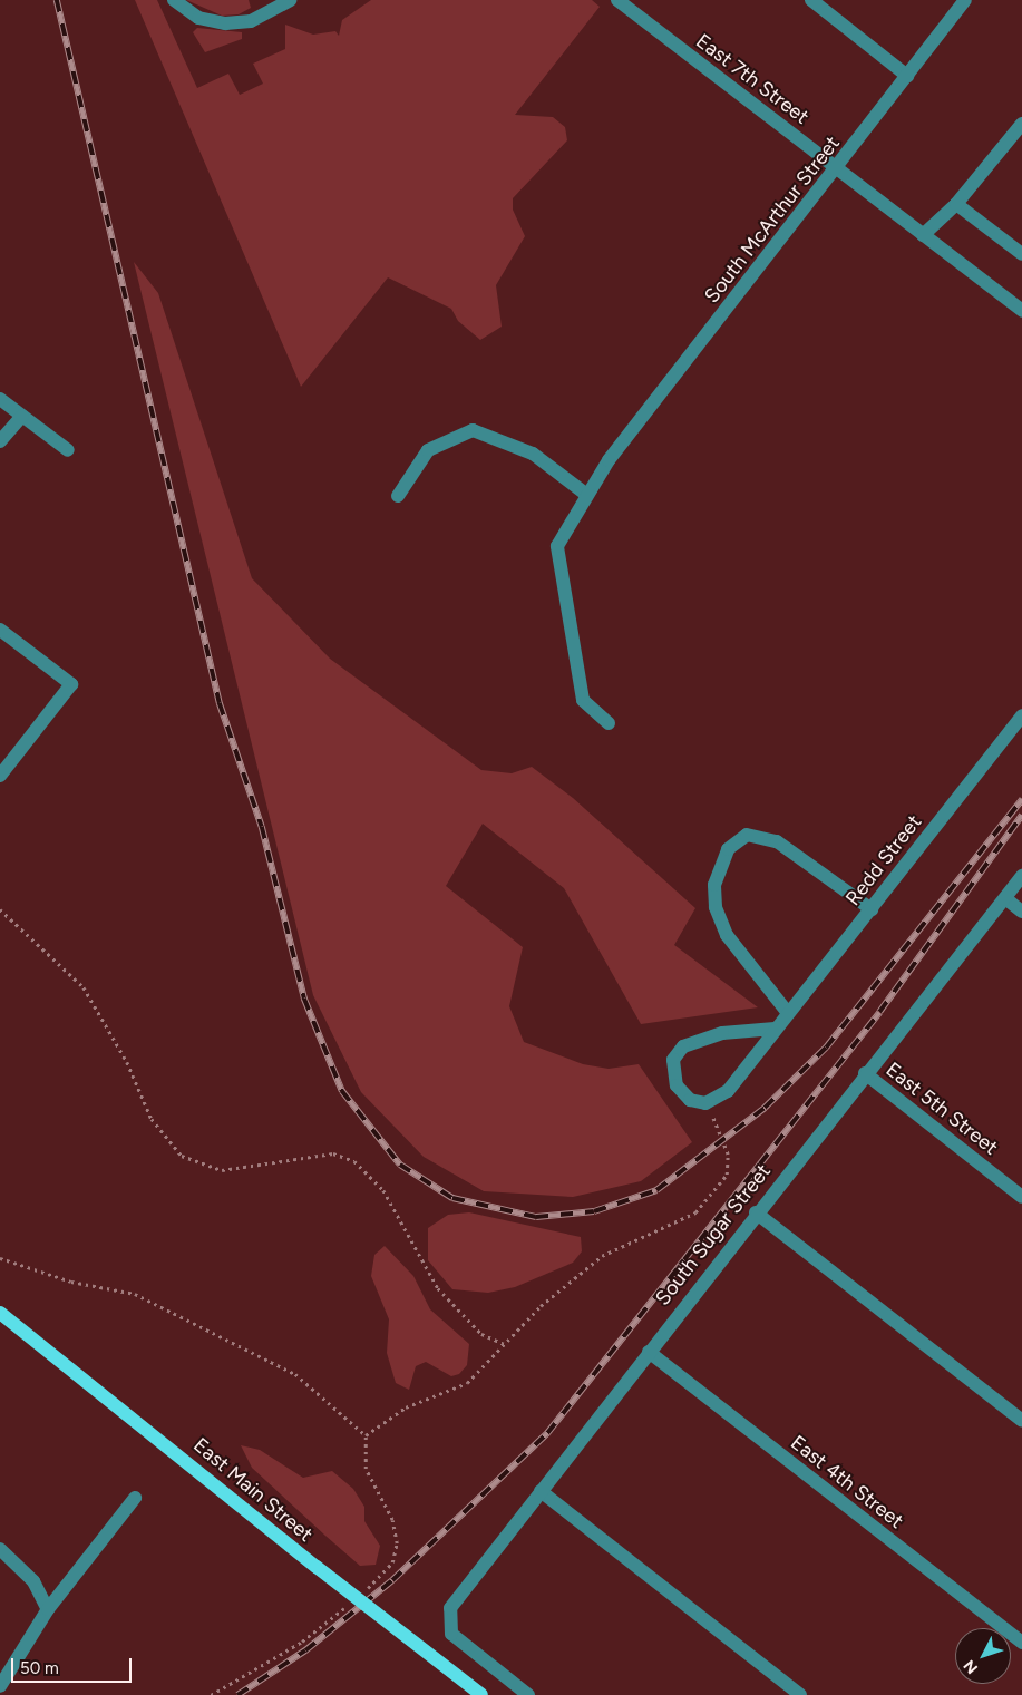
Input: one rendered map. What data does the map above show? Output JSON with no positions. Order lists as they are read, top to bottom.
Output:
{
  "streets": {
    "main road": ["East Main Street"],
    "street": [
      "East 7th Street",
      "South McArthur Street",
      "Redd Street",
      "East 5th Street",
      "South Sugar Street",
      "East 4th Street"
    ]
  },
  "crossings": [
    ["East 7th Street", "South McArthur Street"],
    ["East 5th Street", "South Sugar Street"],
    ["South Sugar Street", "East 4th Street"]
  ],
  "scale_bar": "50 m",
  "north": "bottom left"
}
